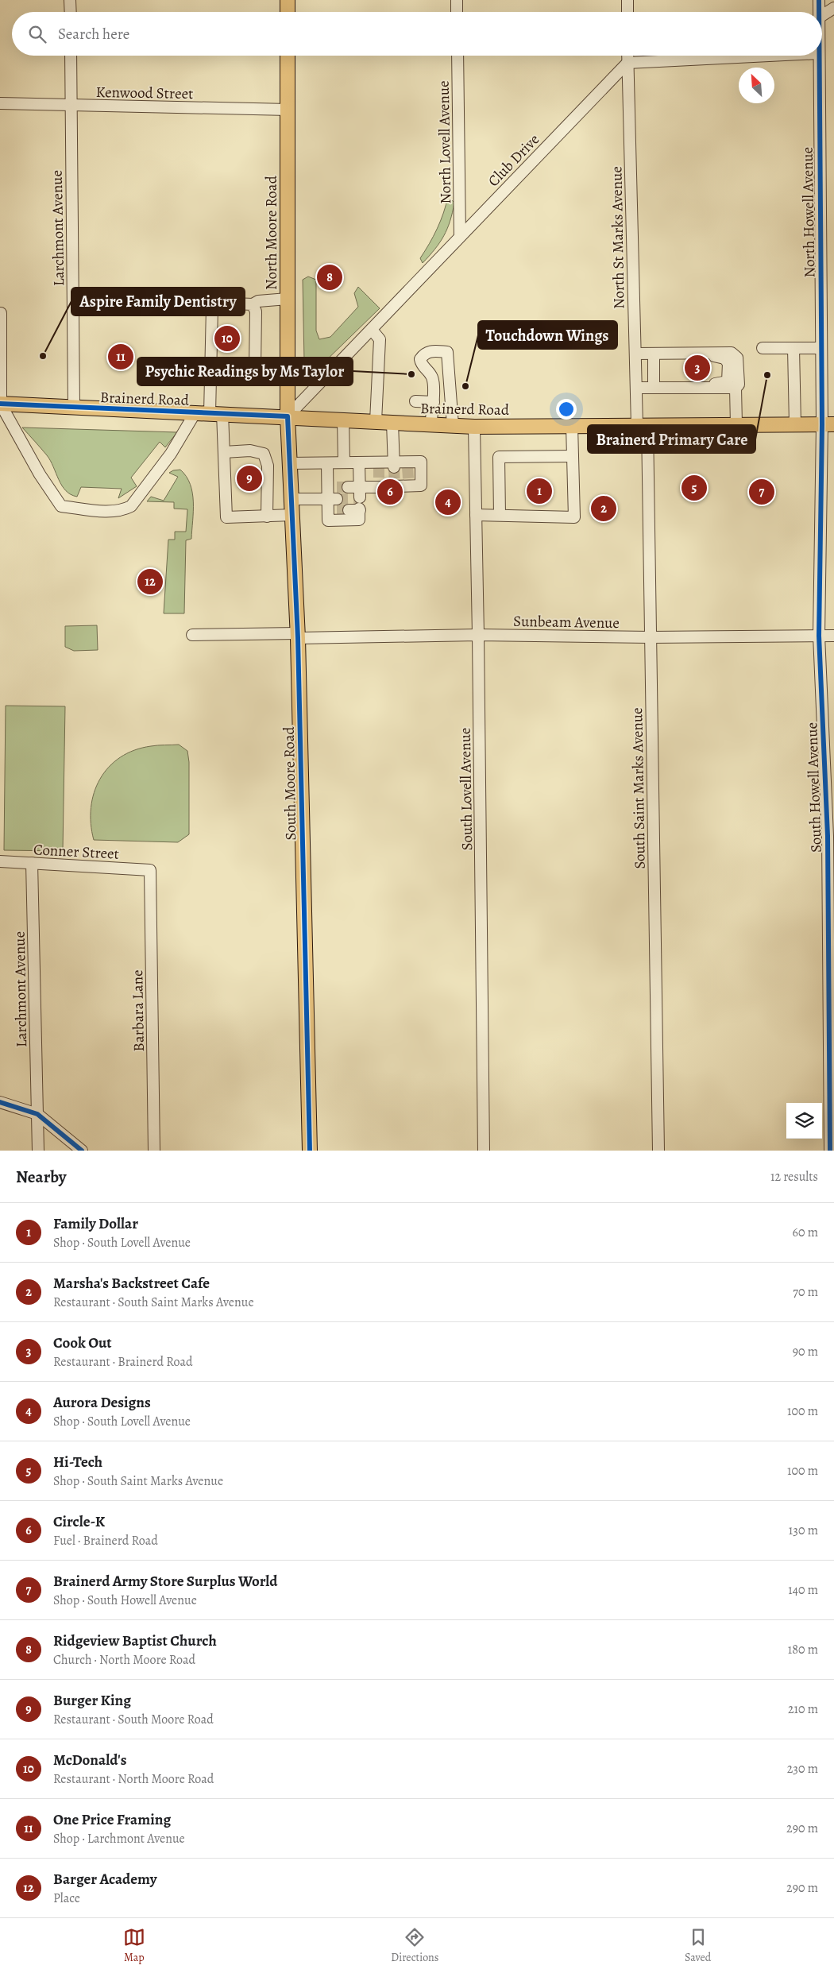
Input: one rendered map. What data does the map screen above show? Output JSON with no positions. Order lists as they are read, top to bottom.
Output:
{
  "streets": {
    "main road": ["North Moore Road", "Brainerd Road", "South Moore Road"],
    "street": [
      "Kenwood Street",
      "North Lovell Avenue",
      "Club Drive",
      "North Howell Avenue",
      "Larchmont Avenue",
      "North St Marks Avenue",
      "Sunbeam Avenue",
      "South Howell Avenue",
      "South Saint Marks Avenue",
      "South Lovell Avenue",
      "Conner Street",
      "Barbara Lane"
    ]
  },
  "crossings": [
    ["Kenwood Street", "Larchmont Avenue"],
    ["Kenwood Street", "North Moore Road"],
    ["North Lovell Avenue", "Club Drive"],
    ["Club Drive", "North Moore Road"],
    ["Club Drive", "North St Marks Avenue"],
    ["Club Drive", "Brainerd Road"],
    ["Club Drive", "South Moore Road"],
    ["North Howell Avenue", "Brainerd Road"],
    ["North Howell Avenue", "South Howell Avenue"],
    ["Larchmont Avenue", "Brainerd Road"],
    ["Larchmont Avenue", "Conner Street"],
    ["North Moore Road", "Brainerd Road"],
    ["North Moore Road", "South Moore Road"],
    ["North St Marks Avenue", "Brainerd Road"],
    ["North St Marks Avenue", "South Saint Marks Avenue"],
    ["Brainerd Road", "South Moore Road"],
    ["Brainerd Road", "South Howell Avenue"],
    ["Brainerd Road", "South Saint Marks Avenue"],
    ["Brainerd Road", "South Lovell Avenue"],
    ["Sunbeam Avenue", "South Moore Road"],
    ["Sunbeam Avenue", "South Howell Avenue"],
    ["Sunbeam Avenue", "South Saint Marks Avenue"],
    ["Sunbeam Avenue", "South Lovell Avenue"],
    ["Conner Street", "Barbara Lane"]
  ],
  "places": [
    "Aspire Family Dentistry",
    "Psychic Readings by Ms Taylor",
    "Brainerd Primary Care",
    "Touchdown Wings"
  ],
  "north": "top left",
  "page": {
    "search": "Search here",
    "pins": [
      "8",
      "10",
      "11",
      "3",
      "9",
      "5",
      "1",
      "6",
      "7",
      "4",
      "2",
      "12"
    ],
    "heading": ["Nearby", "12 results"],
    "list": [
      {
        "mark": "1",
        "name": "Family Dollar",
        "note": "Shop · South Lovell Avenue",
        "value": "60 m"
      },
      {
        "mark": "2",
        "name": "Marsha's Backstreet Cafe",
        "note": "Restaurant · South Saint Marks Avenue",
        "value": "70 m"
      },
      {
        "mark": "3",
        "name": "Cook Out",
        "note": "Restaurant · Brainerd Road",
        "value": "90 m"
      },
      {
        "mark": "4",
        "name": "Aurora Designs",
        "note": "Shop · South Lovell Avenue",
        "value": "100 m"
      },
      {
        "mark": "5",
        "name": "Hi-Tech",
        "note": "Shop · South Saint Marks Avenue",
        "value": "100 m"
      },
      {
        "mark": "6",
        "name": "Circle-K",
        "note": "Fuel · Brainerd Road",
        "value": "130 m"
      },
      {
        "mark": "7",
        "name": "Brainerd Army Store Surplus World",
        "note": "Shop · South Howell Avenue",
        "value": "140 m"
      },
      {
        "mark": "8",
        "name": "Ridgeview Baptist Church",
        "note": "Church · North Moore Road",
        "value": "180 m"
      },
      {
        "mark": "9",
        "name": "Burger King",
        "note": "Restaurant · South Moore Road",
        "value": "210 m"
      },
      {
        "mark": "10",
        "name": "McDonald's",
        "note": "Restaurant · North Moore Road",
        "value": "230 m"
      },
      {
        "mark": "11",
        "name": "One Price Framing",
        "note": "Shop · Larchmont Avenue",
        "value": "290 m"
      },
      {
        "mark": "12",
        "name": "Barger Academy",
        "note": "Place",
        "value": "290 m"
      }
    ],
    "nav": ["Map", "Directions", "Saved"]
  }
}
